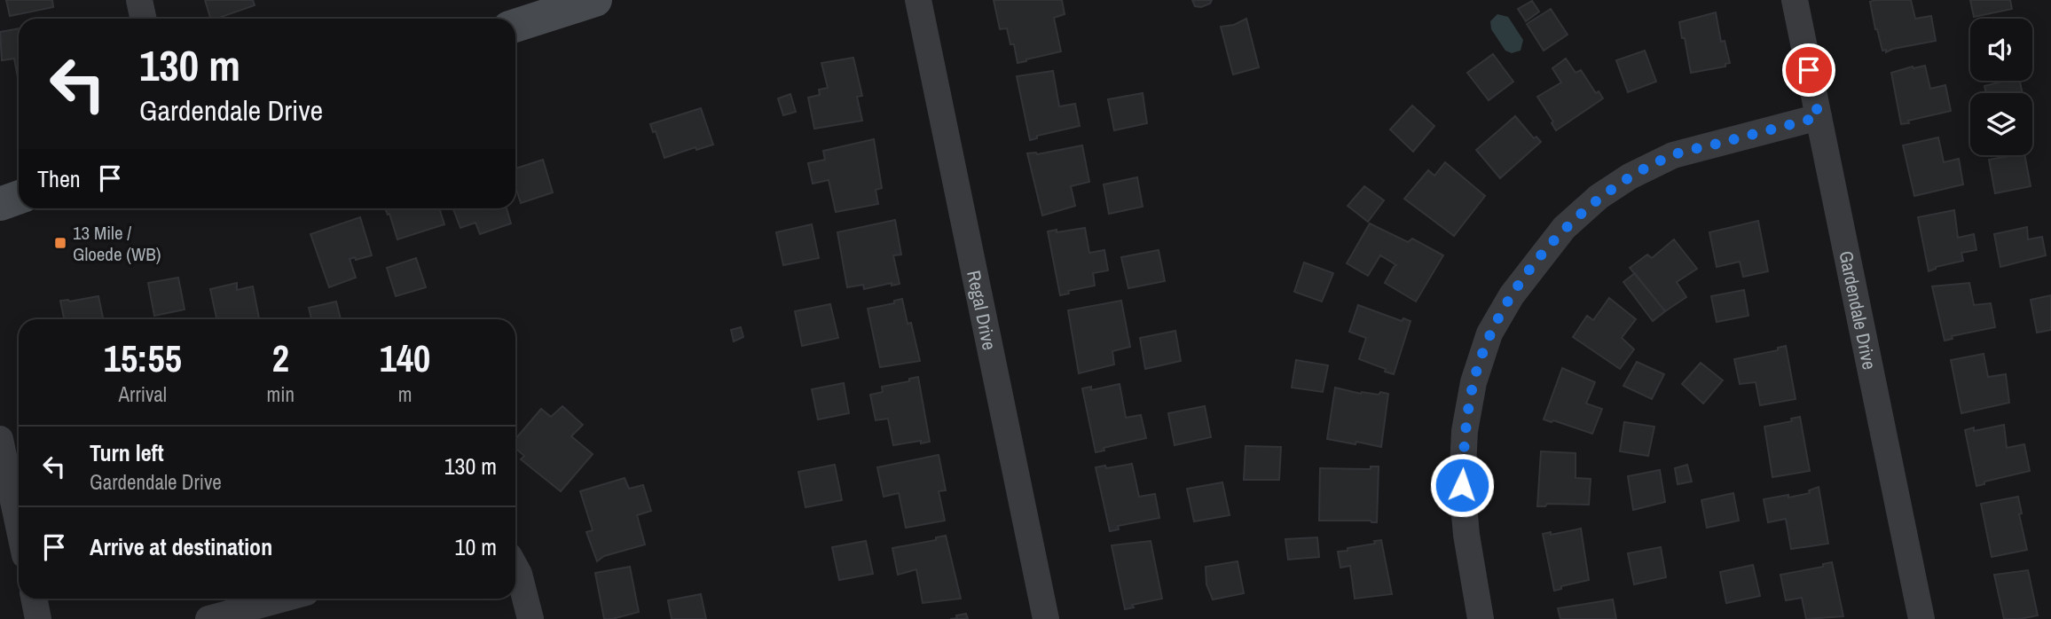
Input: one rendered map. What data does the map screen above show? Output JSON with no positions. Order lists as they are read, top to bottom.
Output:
{
  "streets": {
    "street": ["Regal Drive", "Gardendale Drive"]
  },
  "places": {
    "transit": ["13 Mile / Gloede (WB)"]
  },
  "page": {
    "turn": ["130 m", "Gardendale Drive"],
    "then": "Then",
    "eta": [
      "15:55",
      "Arrival",
      "2",
      "min",
      "140",
      "m"
    ],
    "list": [
      {
        "name": "Turn left",
        "note": "Gardendale Drive",
        "value": "130 m"
      },
      {
        "name": "Arrive at destination",
        "value": "10 m"
      }
    ]
  }
}
